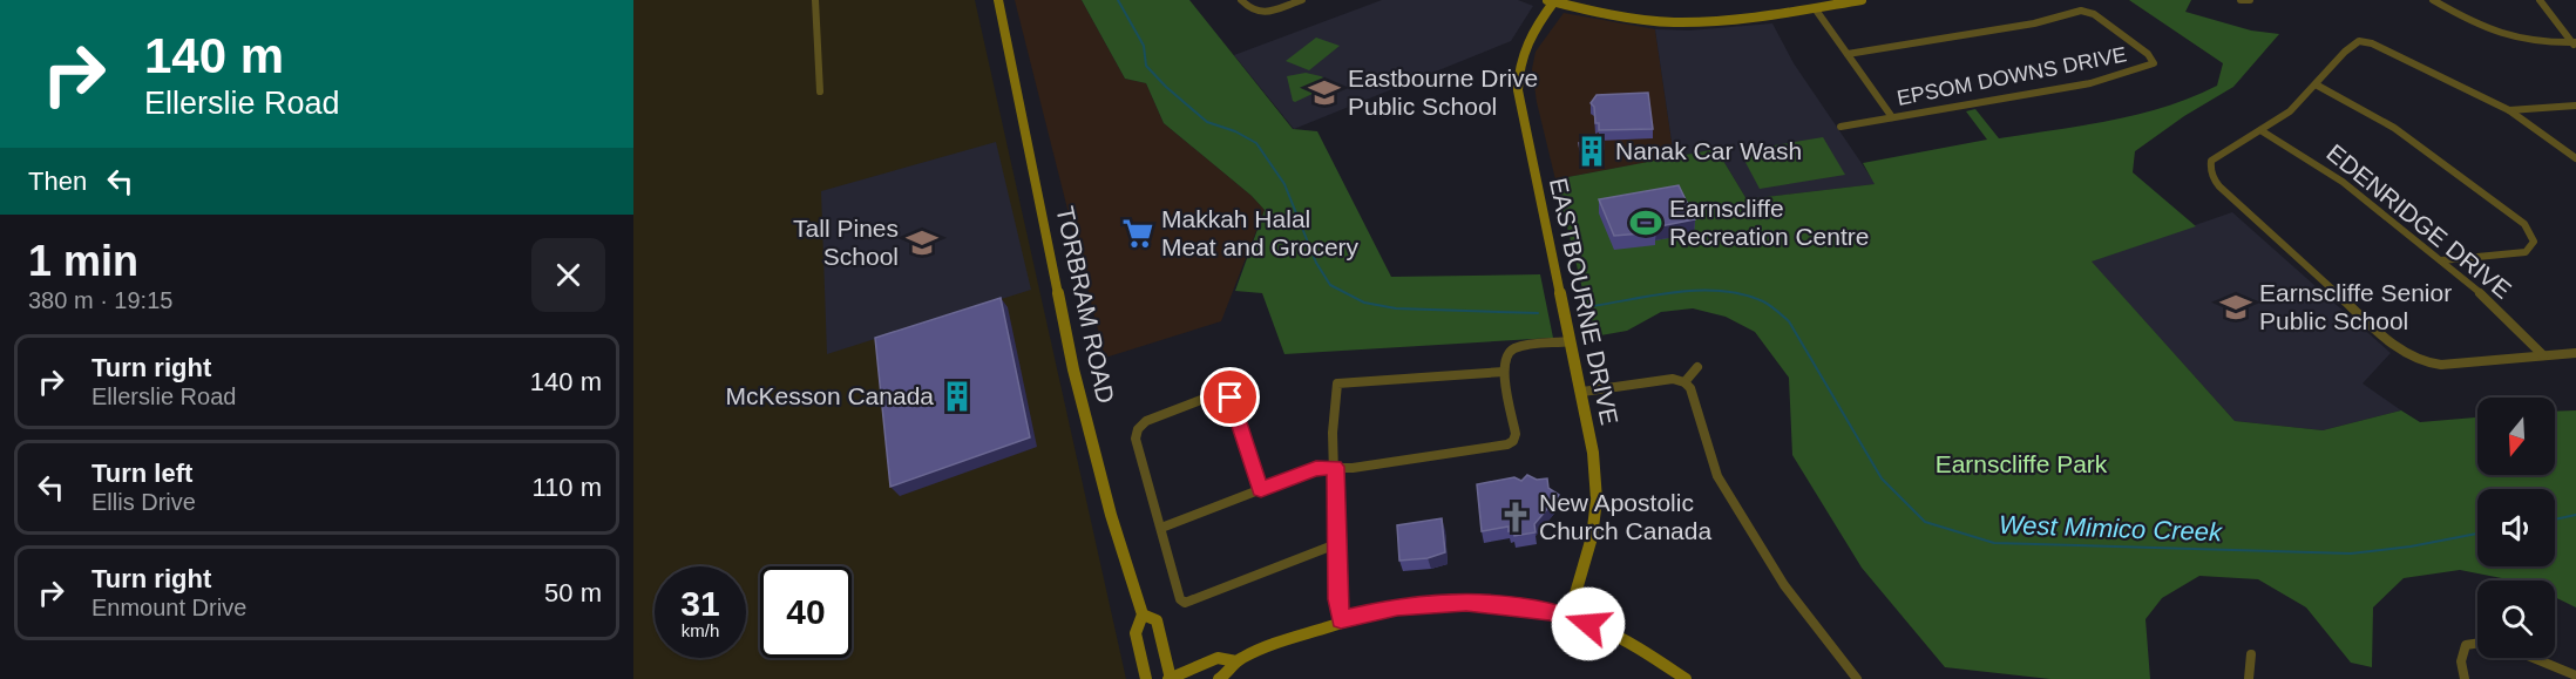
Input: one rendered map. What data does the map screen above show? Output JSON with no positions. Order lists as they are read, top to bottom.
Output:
{
  "streets": {
    "street": [
      "EPSOM DOWNS DRIVE",
      "EDENRIDGE DRIVE",
      "EASTBOURNE DRIVE",
      "TORBRAM ROAD"
    ]
  },
  "water": ["West Mimico Creek"],
  "parks": ["Earnscliffe Park"],
  "places": {
    "school or university": ["Eastbourne Drive Public School", "Tall Pines School", "Earnscliffe Senior Public School"],
    "building": ["Nanak Car Wash", "McKesson Canada"],
    "sports": ["Earnscliffe Recreation Centre"],
    "supermarket": ["Makkah Halal Meat and Grocery"],
    "church": ["New Apostolic Church Canada"]
  },
  "north": "bottom",
  "page": {
    "turn": ["140 m", "Ellerslie Road"],
    "then": "Then",
    "heading": ["1 min", "380 m · 19:15"],
    "list": [
      {
        "name": "Turn right",
        "note": "Ellerslie Road",
        "value": "140 m"
      },
      {
        "name": "Turn left",
        "note": "Ellis Drive",
        "value": "110 m"
      },
      {
        "name": "Turn right",
        "note": "Enmount Drive",
        "value": "50 m"
      }
    ],
    "speed": "31 km/h",
    "limit": "40"
  }
}
